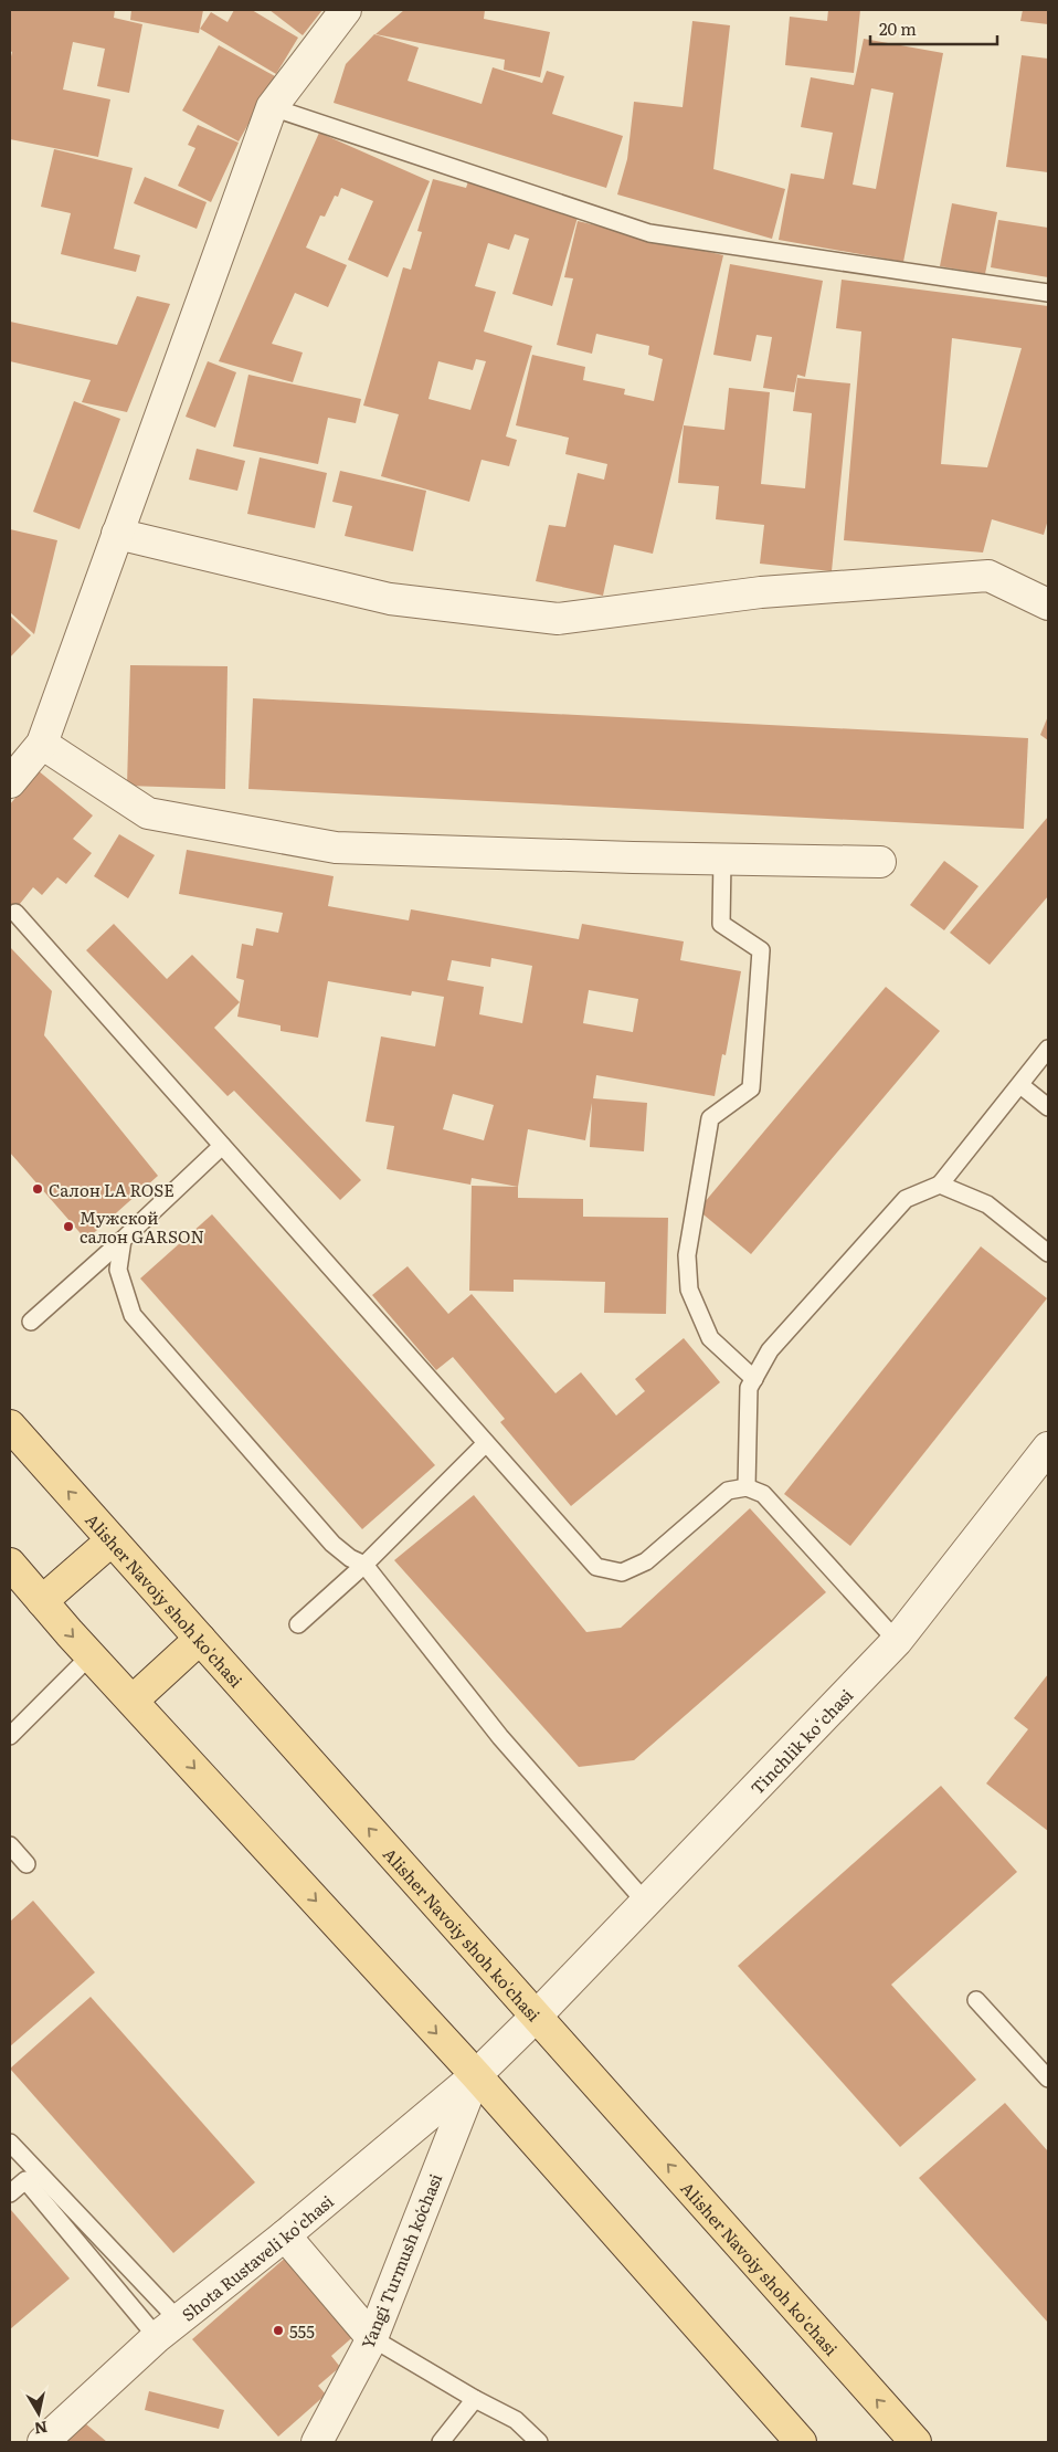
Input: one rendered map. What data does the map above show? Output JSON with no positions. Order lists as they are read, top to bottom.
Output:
{
  "streets": {
    "main road": ["Alisher Navoiy shoh ko'chasi"],
    "street": ["Tinchlik kо‘chasi", "Shota Rustaveli ko'chasi", "Yangi Turmush koʻchasi"]
  },
  "crossings": [
    ["Alisher Navoiy shoh ko'chasi", "Tinchlik kо‘chasi"],
    ["Alisher Navoiy shoh ko'chasi", "Shota Rustaveli ko'chasi"],
    ["Tinchlik kо‘chasi", "Shota Rustaveli ko'chasi"],
    ["Shota Rustaveli ko'chasi", "Yangi Turmush koʻchasi"]
  ],
  "places": ["Салон LA ROSE", "Мужской салон GARSON", "555"],
  "scale_bar": "20 m",
  "north": "bottom"
}
